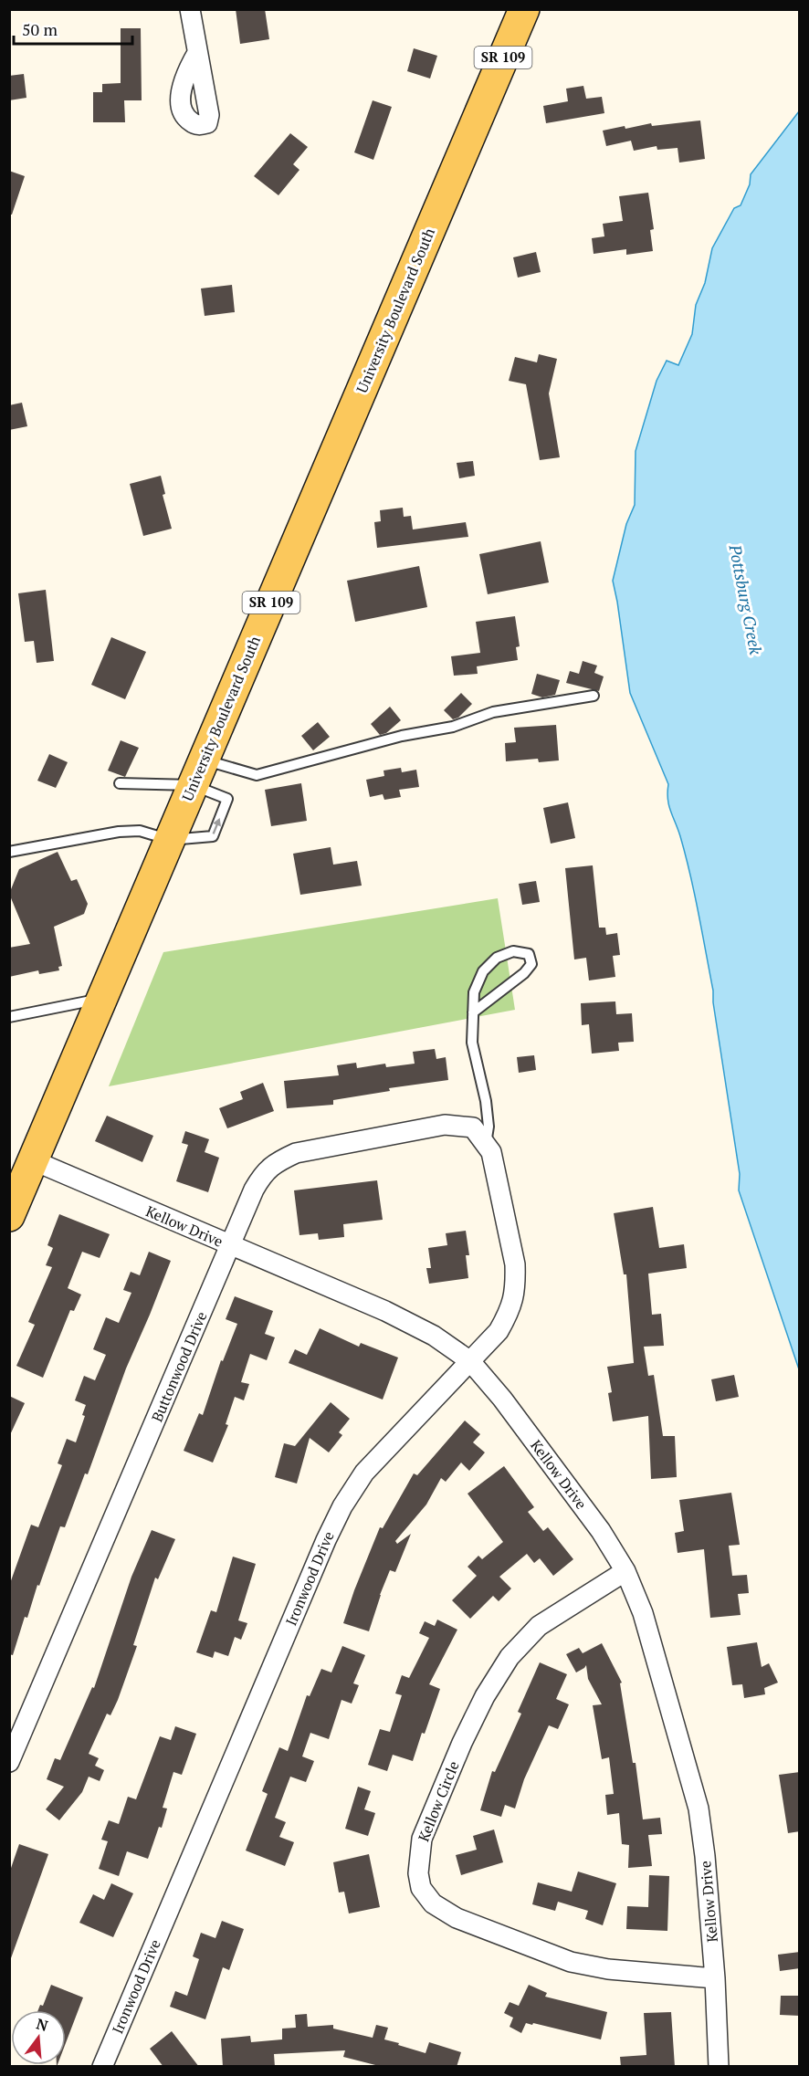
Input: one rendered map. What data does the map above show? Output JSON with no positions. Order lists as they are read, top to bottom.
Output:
{
  "streets": {
    "main road": ["SR 109", "University Boulevard South"],
    "street": [
      "Kellow Drive",
      "Buttonwood Drive",
      "Ironwood Drive",
      "Kellow Circle"
    ]
  },
  "crossings": [
    ["University Boulevard South", "Kellow Drive"],
    ["Kellow Drive", "Buttonwood Drive"],
    ["Kellow Drive", "Ironwood Drive"],
    ["Kellow Drive", "Kellow Circle"],
    ["Buttonwood Drive", "Ironwood Drive"]
  ],
  "water": ["Pottsburg Creek"],
  "scale_bar": "50 m",
  "north": "top"
}
